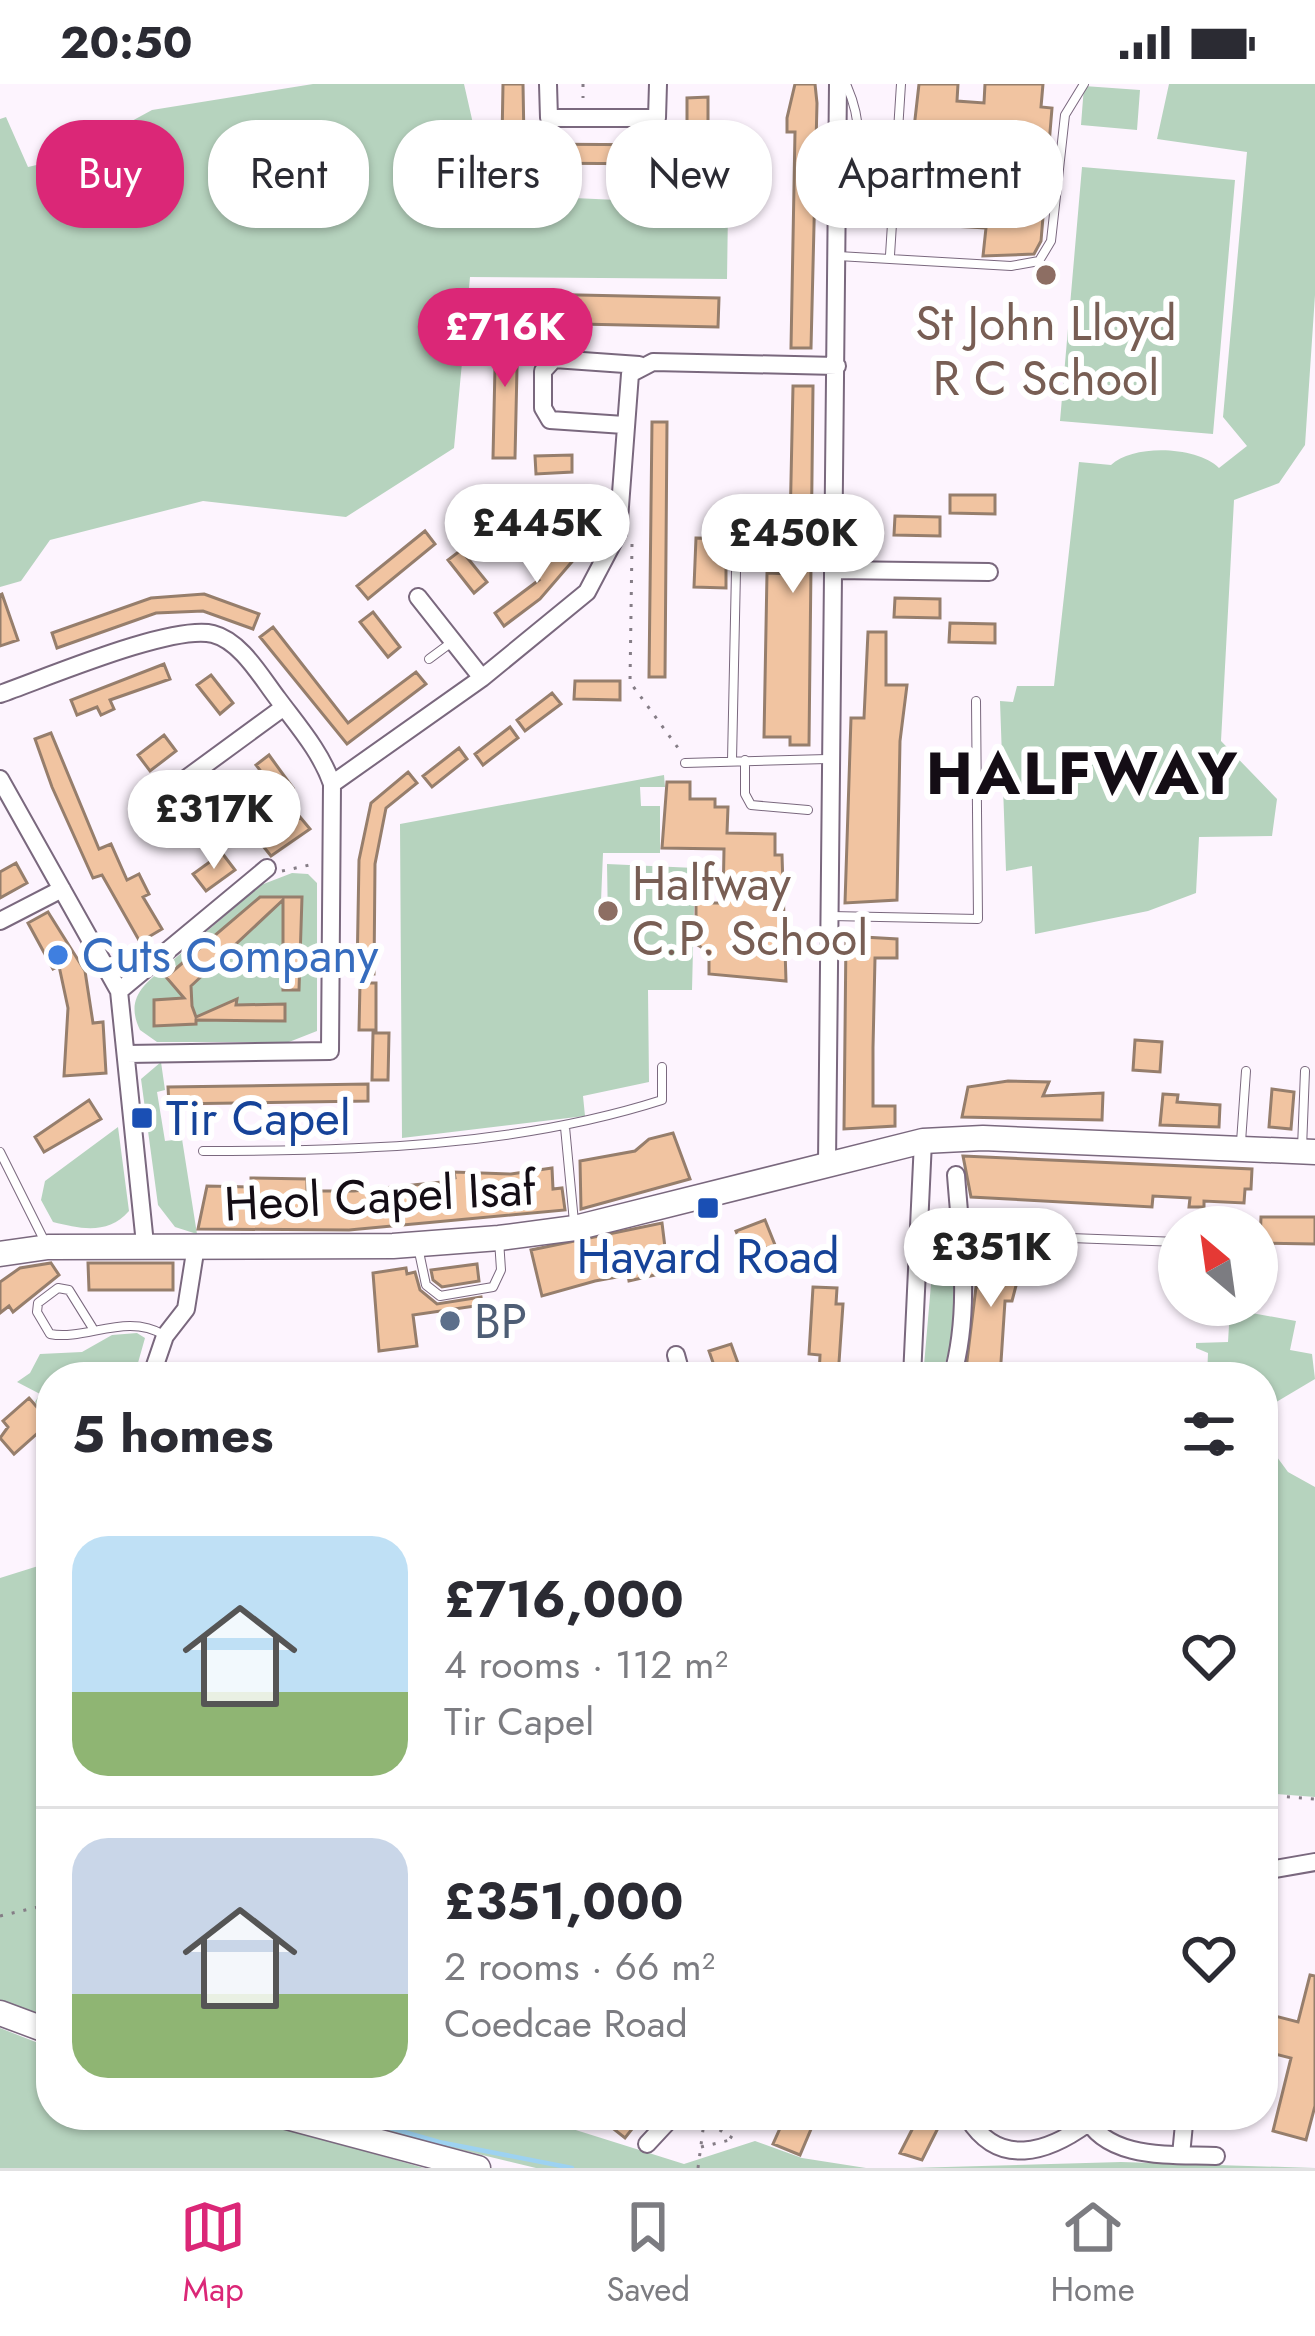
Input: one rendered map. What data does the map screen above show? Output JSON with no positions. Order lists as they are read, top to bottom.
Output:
{
  "streets": {
    "street": ["Heol Capel Isaf"]
  },
  "districts": ["HALFWAY"],
  "places": {
    "other": [
      "St John Lloyd R C School",
      "Halfway C.P. School",
      "Cuts Company",
      "BP"
    ],
    "transit": ["Tir Capel", "Havard Road"]
  },
  "north": "top left",
  "page": {
    "status": "20:50",
    "chip": [
      "Buy",
      "Rent",
      "Filters",
      "New",
      "Apartment"
    ],
    "price": [
      "£716K",
      "£445K",
      "£450K",
      "£317K",
      "£351K"
    ],
    "heading": "5 homes",
    "list": [
      {
        "name": "£716,000",
        "note": "4 rooms · 112 m² · Tir Capel"
      },
      {
        "name": "£351,000",
        "note": "2 rooms · 66 m² · Coedcae Road"
      }
    ],
    "tabs": ["Map", "Saved", "Home"]
  }
}
